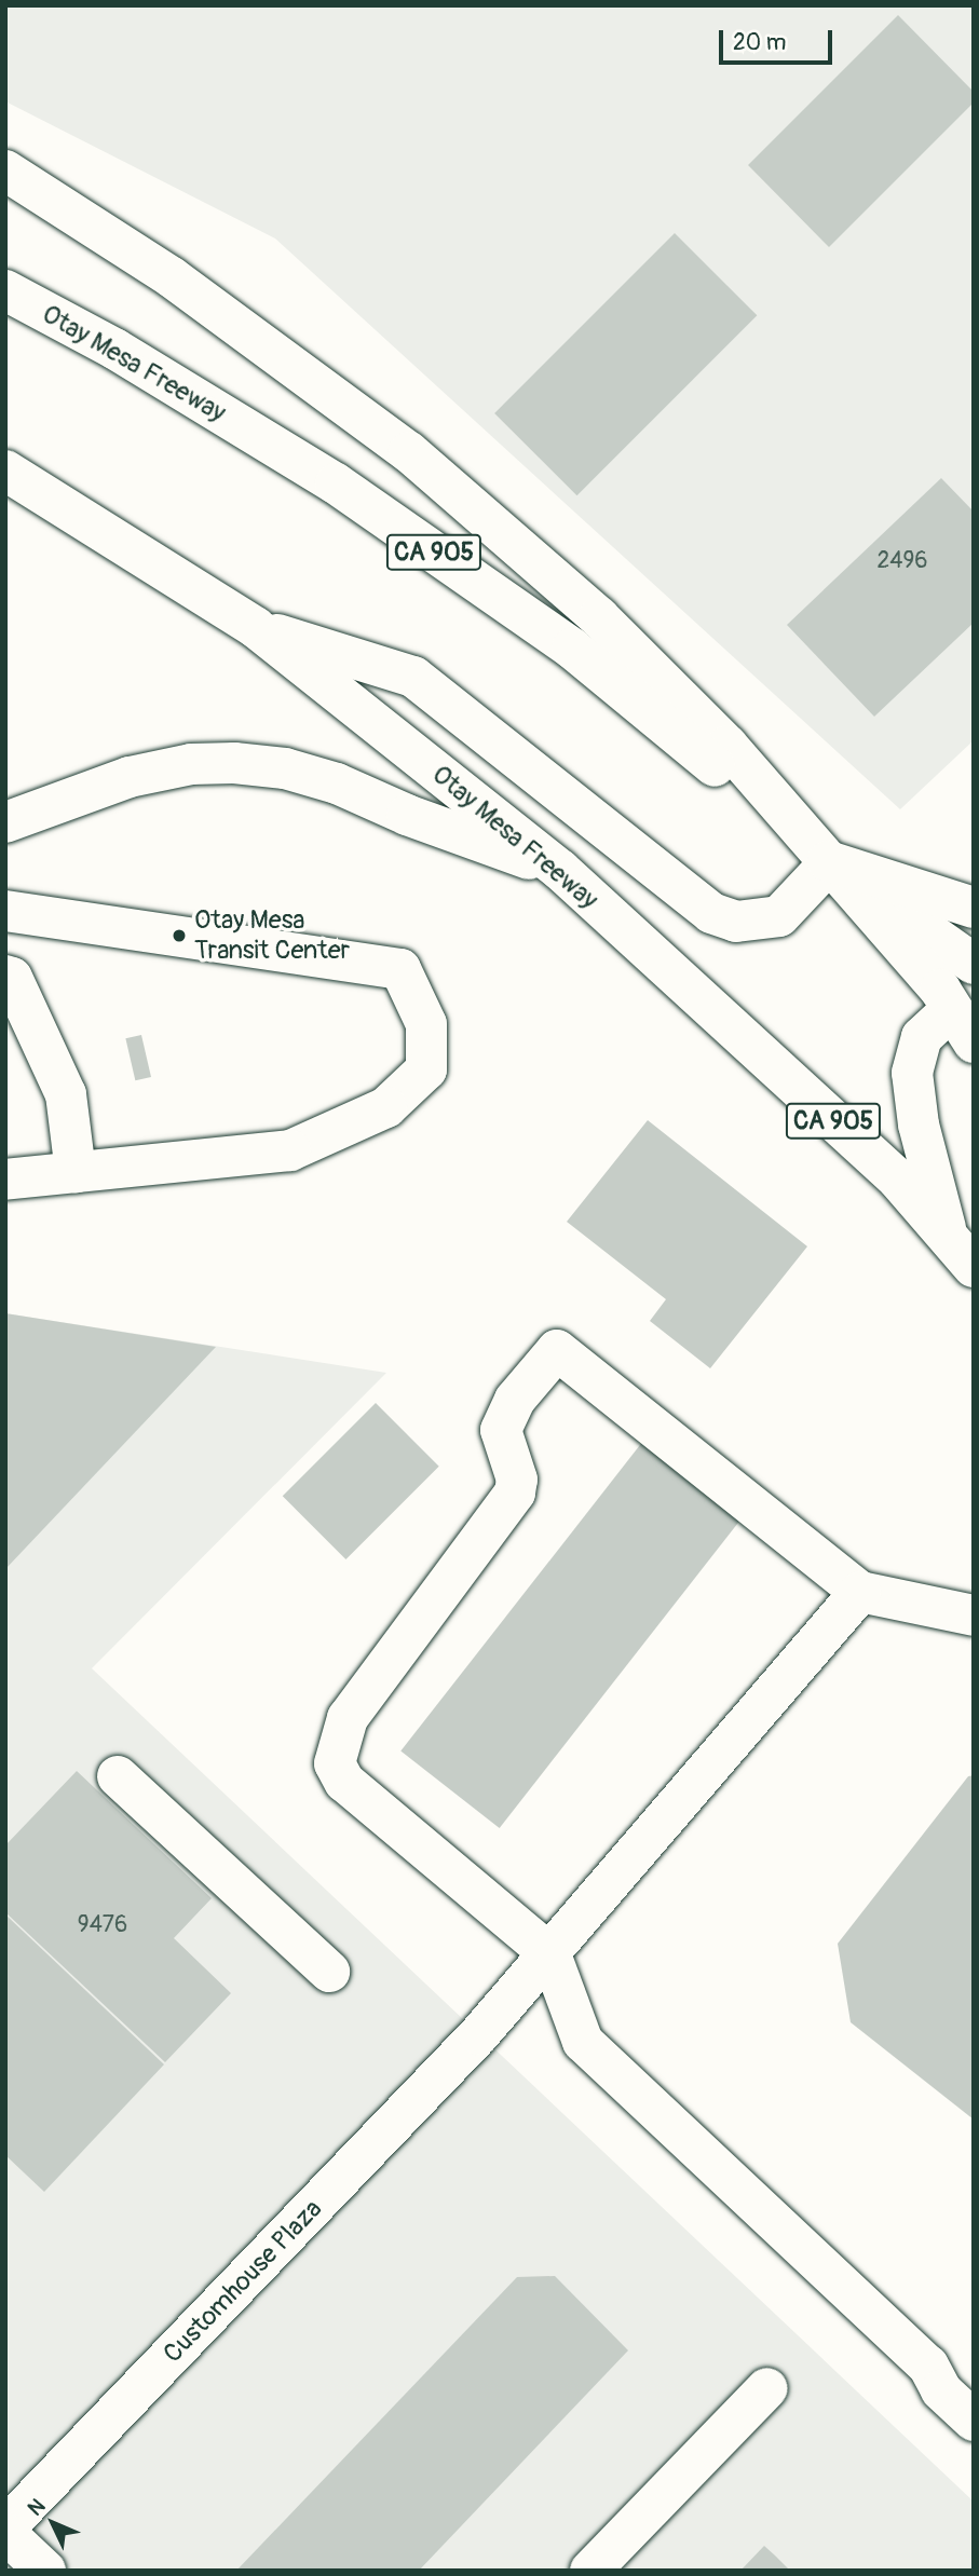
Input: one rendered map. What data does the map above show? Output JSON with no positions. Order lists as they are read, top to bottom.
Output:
{
  "streets": {
    "main road": ["Otay Mesa Freeway", "CA 905", "Customhouse Plaza"]
  },
  "places": ["Otay Mesa Transit Center"],
  "house_numbers": ["2496", "9476"],
  "scale_bar": "20 m",
  "north": "top left"
}
